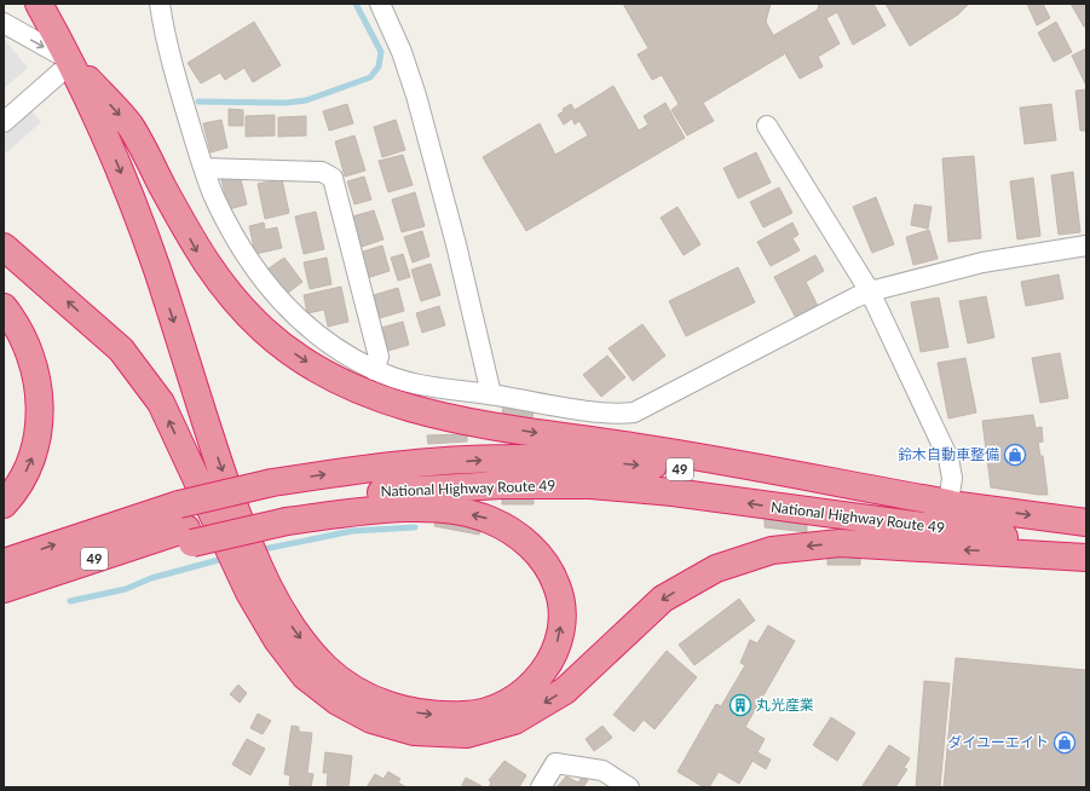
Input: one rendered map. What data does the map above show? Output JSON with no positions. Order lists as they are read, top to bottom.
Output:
{
  "streets": {
    "highway": ["49", "National Highway Route 49"]
  },
  "places": {
    "shop": ["鈴木自動車整備", "ダイユーエイト"],
    "building": ["丸光産業"]
  }
}
